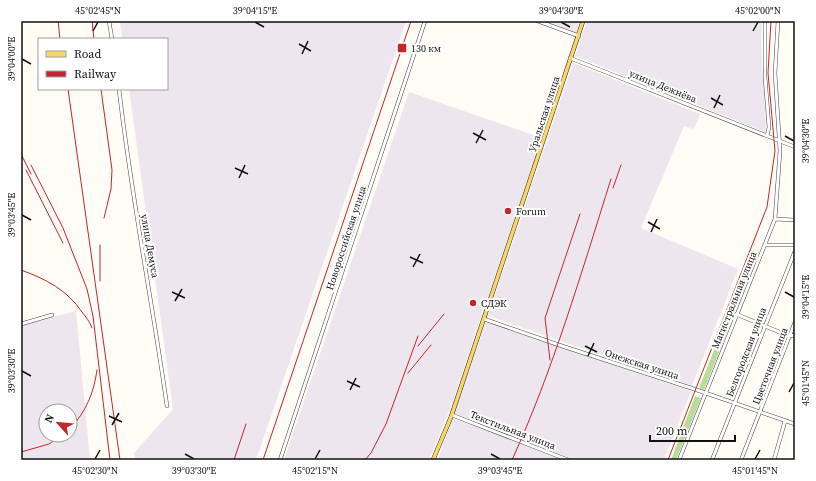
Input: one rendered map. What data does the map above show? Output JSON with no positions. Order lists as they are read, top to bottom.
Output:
{
  "streets": {
    "main road": ["Уральская улица"],
    "street": [
      "улица Дежнёва",
      "Новороссийская улица",
      "улица Демуса",
      "Магистральная улица",
      "Белгородская улица",
      "Онежская улица",
      "Цветочная улица",
      "Текстильная улица"
    ]
  },
  "crossings": [
    ["улица Дежнёва", "Уральская улица"],
    ["улица Дежнёва", "Магистральная улица"],
    ["Уральская улица", "Онежская улица"],
    ["Уральская улица", "Текстильная улица"],
    ["Магистральная улица", "Онежская улица"],
    ["Белгородская улица", "Онежская улица"],
    ["Онежская улица", "Цветочная улица"]
  ],
  "places": {
    "transit": ["130 км"],
    "other": ["Forum", "СДЭК"]
  },
  "legend": ["Road", "Railway"],
  "scale_bar": "200 m",
  "north": "top left",
  "coordinates": [
    "45°02'45\"N",
    "39°04'15\"E",
    "39°04'30\"E",
    "45°02'00\"N",
    "39°04'00\"E",
    "39°03'45\"E",
    "39°03'30\"E",
    "45°01'45\"N",
    "45°02'30\"N",
    "45°02'15\"N"
  ]
}
